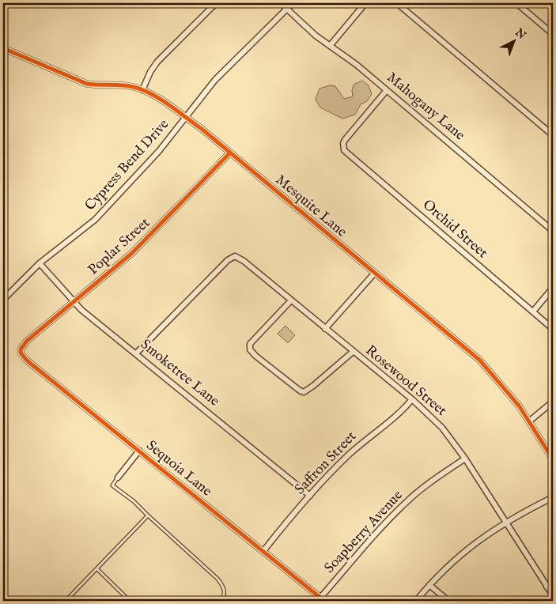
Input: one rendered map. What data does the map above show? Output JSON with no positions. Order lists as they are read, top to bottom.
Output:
{
  "streets": {
    "street": [
      "Mahogany Lane",
      "Cypress Bend Drive",
      "Mesquite Lane",
      "Orchid Street",
      "Poplar Street",
      "Smoketree Lane",
      "Rosewood Street",
      "Saffron Street",
      "Sequoia Lane",
      "Soapberry Avenue"
    ]
  },
  "crossings": [
    ["Mahogany Lane", "Cypress Bend Drive"],
    ["Mahogany Lane", "Orchid Street"],
    ["Cypress Bend Drive", "Mesquite Lane"],
    ["Cypress Bend Drive", "Smoketree Lane"],
    ["Mesquite Lane", "Poplar Street"],
    ["Poplar Street", "Smoketree Lane"],
    ["Poplar Street", "Sequoia Lane"],
    ["Smoketree Lane", "Rosewood Street"],
    ["Smoketree Lane", "Saffron Street"],
    ["Rosewood Street", "Saffron Street"],
    ["Rosewood Street", "Soapberry Avenue"],
    ["Saffron Street", "Sequoia Lane"],
    ["Sequoia Lane", "Soapberry Avenue"]
  ],
  "north": "top right"
}
